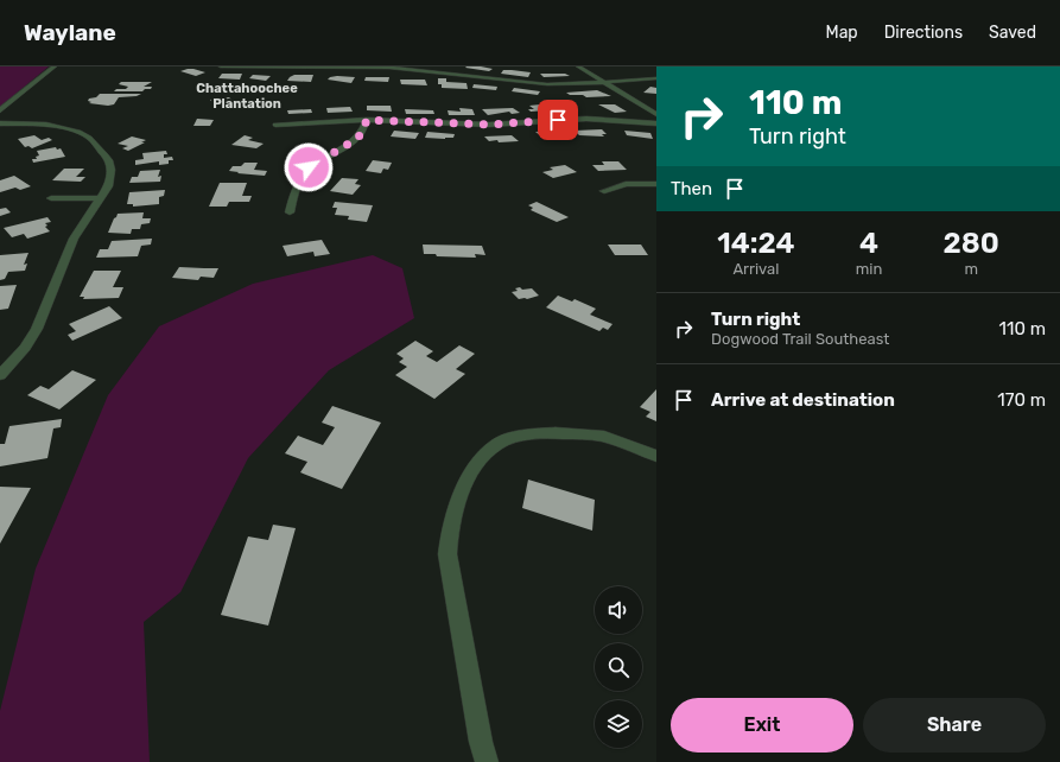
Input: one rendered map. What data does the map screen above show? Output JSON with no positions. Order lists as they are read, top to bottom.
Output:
{
  "districts": ["Chattahoochee Plantation"],
  "page": {
    "header": "Waylane",
    "nav": ["Map", "Directions", "Saved"],
    "turn": ["110 m", "Turn right"],
    "then": "Then",
    "eta": [
      "14:24",
      "Arrival",
      "4",
      "min",
      "280",
      "m"
    ],
    "list": [
      {
        "name": "Turn right",
        "note": "Dogwood Trail Southeast",
        "value": "110 m"
      },
      {
        "name": "Arrive at destination",
        "value": "170 m"
      }
    ],
    "buttons": ["Exit", "Share"]
  }
}
